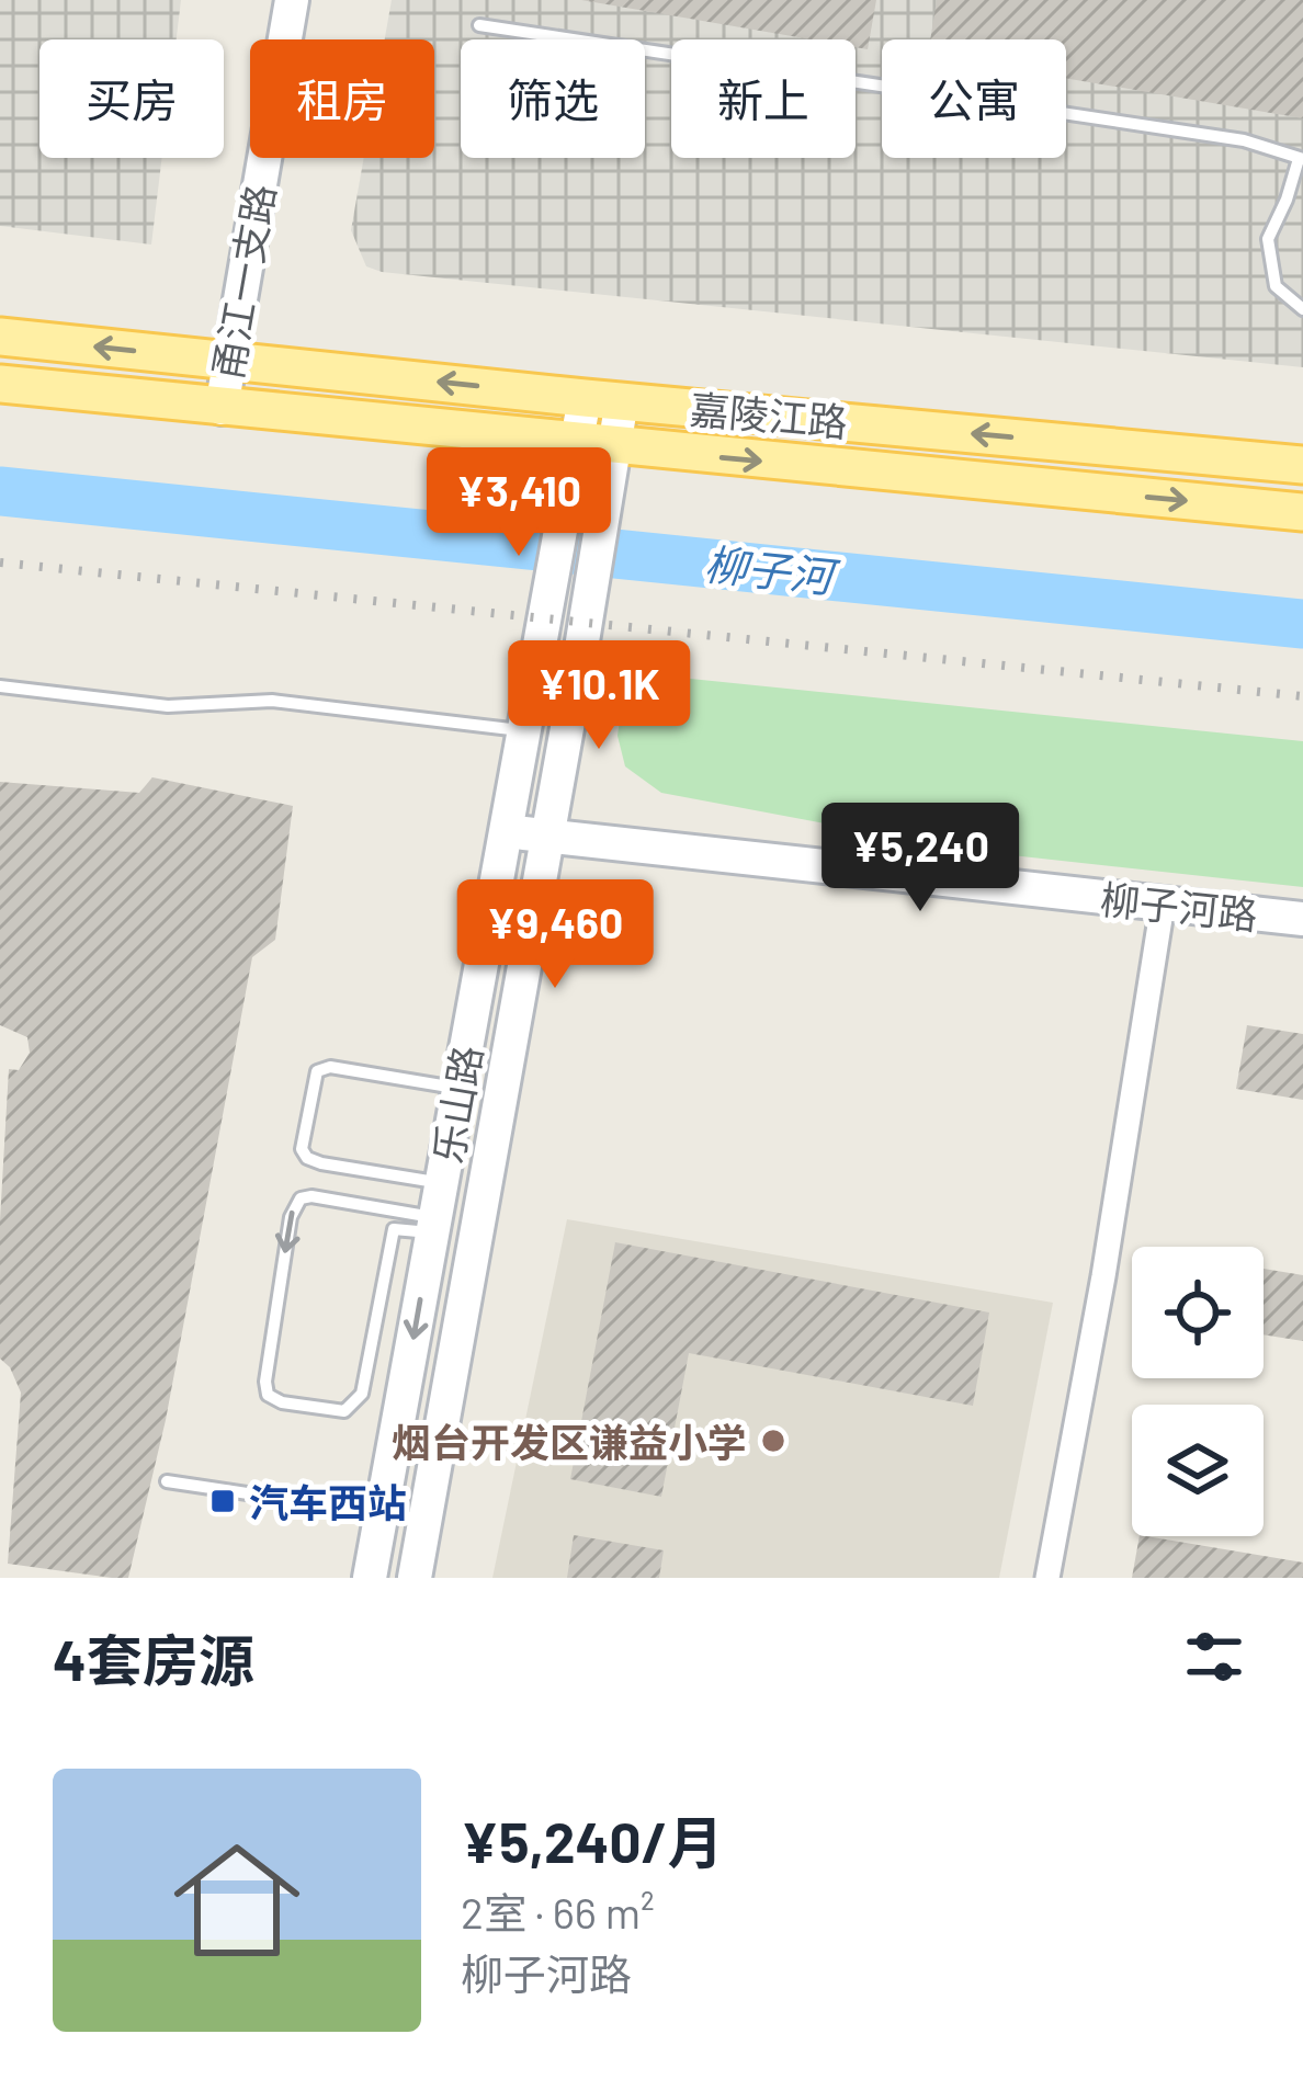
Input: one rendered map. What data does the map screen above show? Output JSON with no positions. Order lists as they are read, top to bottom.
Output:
{
  "streets": {
    "main road": ["嘉陵江路"],
    "street": ["甬江一支路", "柳子河路", "乐山路"]
  },
  "crossings": [
    ["甬江一支路", "嘉陵江路"],
    ["嘉陵江路", "乐山路"],
    ["柳子河路", "乐山路"]
  ],
  "water": ["柳子河"],
  "places": {
    "other": ["烟台开发区谦益小学"],
    "transit": ["汽车西站"]
  },
  "page": {
    "chip": [
      "买房",
      "租房",
      "筛选",
      "新上",
      "公寓"
    ],
    "price": [
      "¥3,410",
      "¥10.1K",
      "¥5,240",
      "¥9,460"
    ],
    "heading": "4套房源",
    "list": [
      {
        "name": "¥5,240/月",
        "note": "2室 · 66 m² · 柳子河路"
      }
    ]
  }
}
